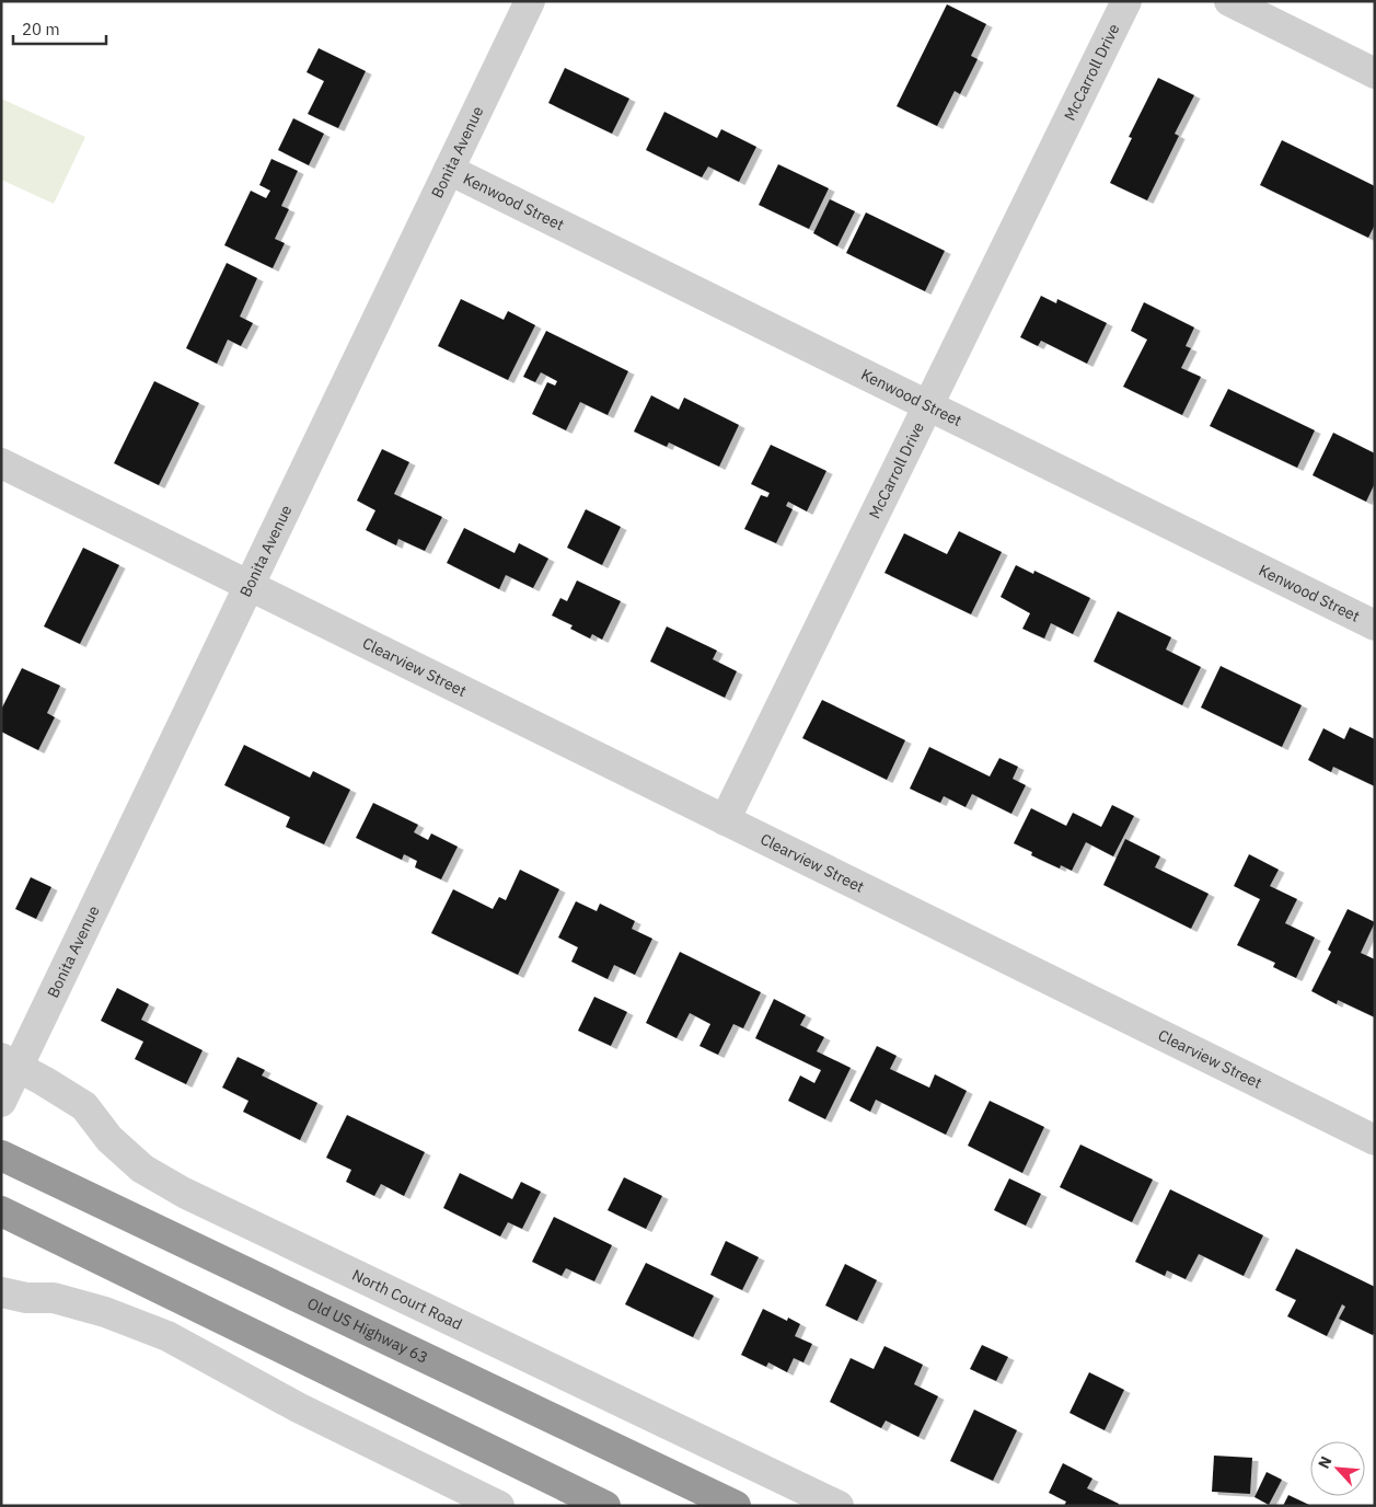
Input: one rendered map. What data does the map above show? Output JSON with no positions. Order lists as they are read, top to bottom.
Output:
{
  "streets": {
    "highway": ["Old US Highway 63"],
    "street": [
      "McCarroll Drive",
      "Bonita Avenue",
      "Kenwood Street",
      "Clearview Street",
      "North Court Road"
    ]
  },
  "crossings": [
    ["McCarroll Drive", "Kenwood Street"],
    ["McCarroll Drive", "Clearview Street"],
    ["Bonita Avenue", "Kenwood Street"],
    ["Bonita Avenue", "Clearview Street"],
    ["Bonita Avenue", "North Court Road"]
  ],
  "scale_bar": "20 m",
  "north": "top left"
}
